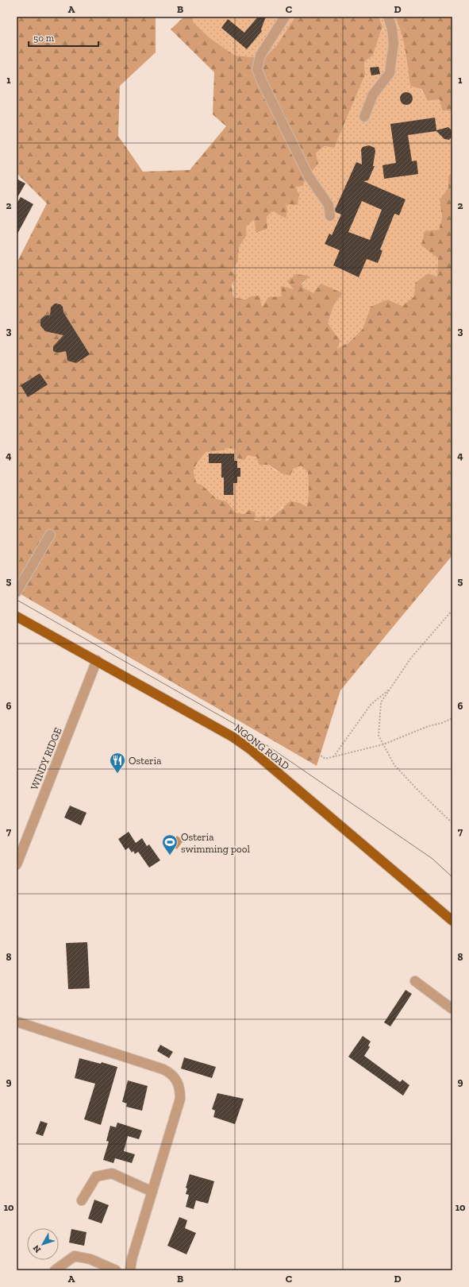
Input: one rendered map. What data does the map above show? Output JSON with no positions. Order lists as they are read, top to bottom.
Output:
{
  "streets": {
    "main road": ["NGONG ROAD"],
    "street": ["WINDY RIDGE"]
  },
  "crossings": [
    ["NGONG ROAD", "WINDY RIDGE"]
  ],
  "places": {
    "restaurant": ["Osteria"],
    "sports": ["Osteria swimming pool"]
  },
  "scale_bar": "50 m",
  "north": "bottom left",
  "grid": {
    "columns": [
      "A",
      "B",
      "C",
      "D"
    ],
    "rows": [
      "1",
      "2",
      "3",
      "4",
      "5",
      "6",
      "7",
      "8",
      "9",
      "10"
    ]
  }
}
